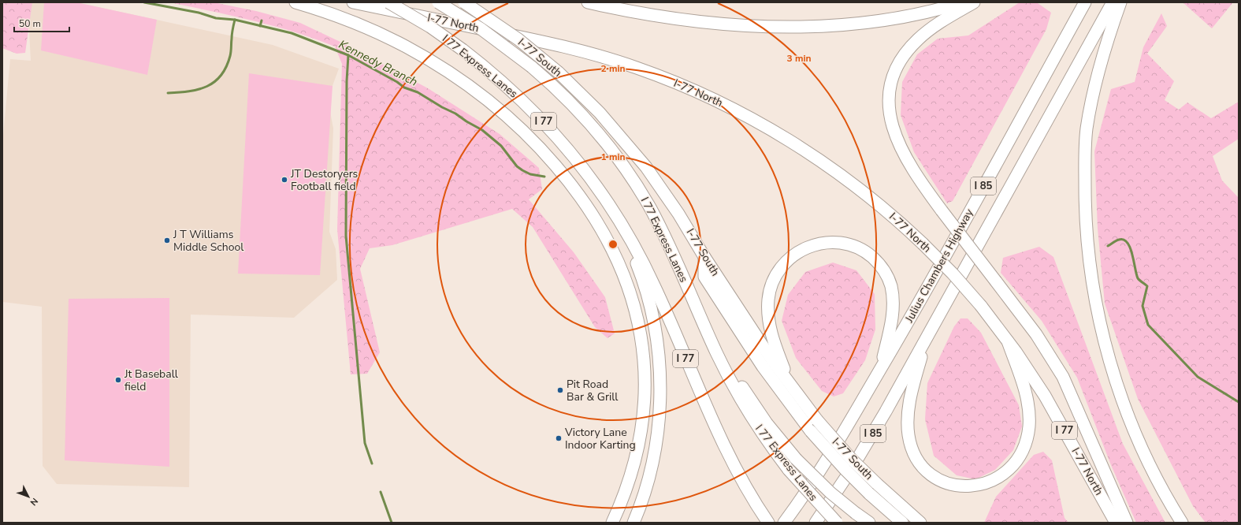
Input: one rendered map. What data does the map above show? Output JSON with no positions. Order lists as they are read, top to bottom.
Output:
{
  "streets": {
    "highway": [
      "I-77 North",
      "I-77 South",
      "I 77 Express Lanes",
      "I 77",
      "I 85",
      "Julius Chambers Highway"
    ]
  },
  "water": ["Kennedy Branch"],
  "places": [
    "JT Destoryers Football field",
    "J T Williams Middle School",
    "Jt Baseball field",
    "Pit Road Bar & Grill",
    "Victory Lane Indoor Karting"
  ],
  "scale_bar": "50 m",
  "north": "bottom right",
  "rings": ["3 min", "2 min", "1 min"]
}
